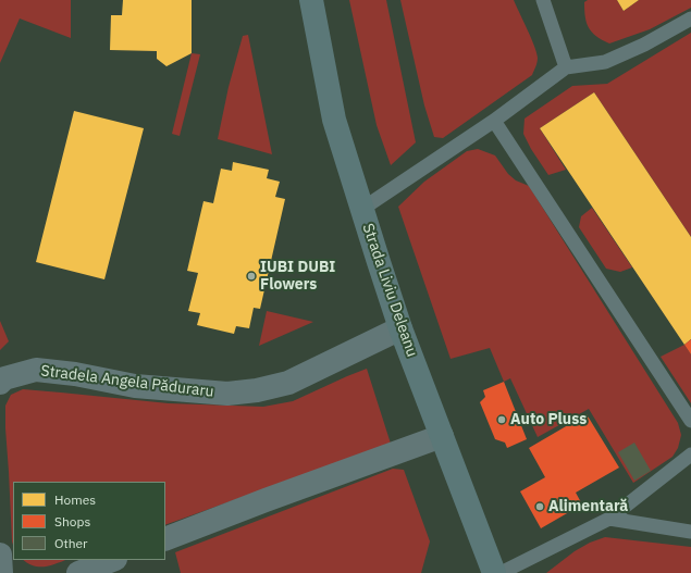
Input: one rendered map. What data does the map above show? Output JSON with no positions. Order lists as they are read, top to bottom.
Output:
{
  "streets": {
    "main road": ["Strada Liviu Deleanu"],
    "street": ["Stradela Angela Păduraru"]
  },
  "crossings": [
    ["Strada Liviu Deleanu", "Stradela Angela Păduraru"]
  ],
  "places": ["IUBI DUBI Flowers", "Auto Pluss", "Alimentară"],
  "legend": ["Homes", "Shops", "Other"]
}
